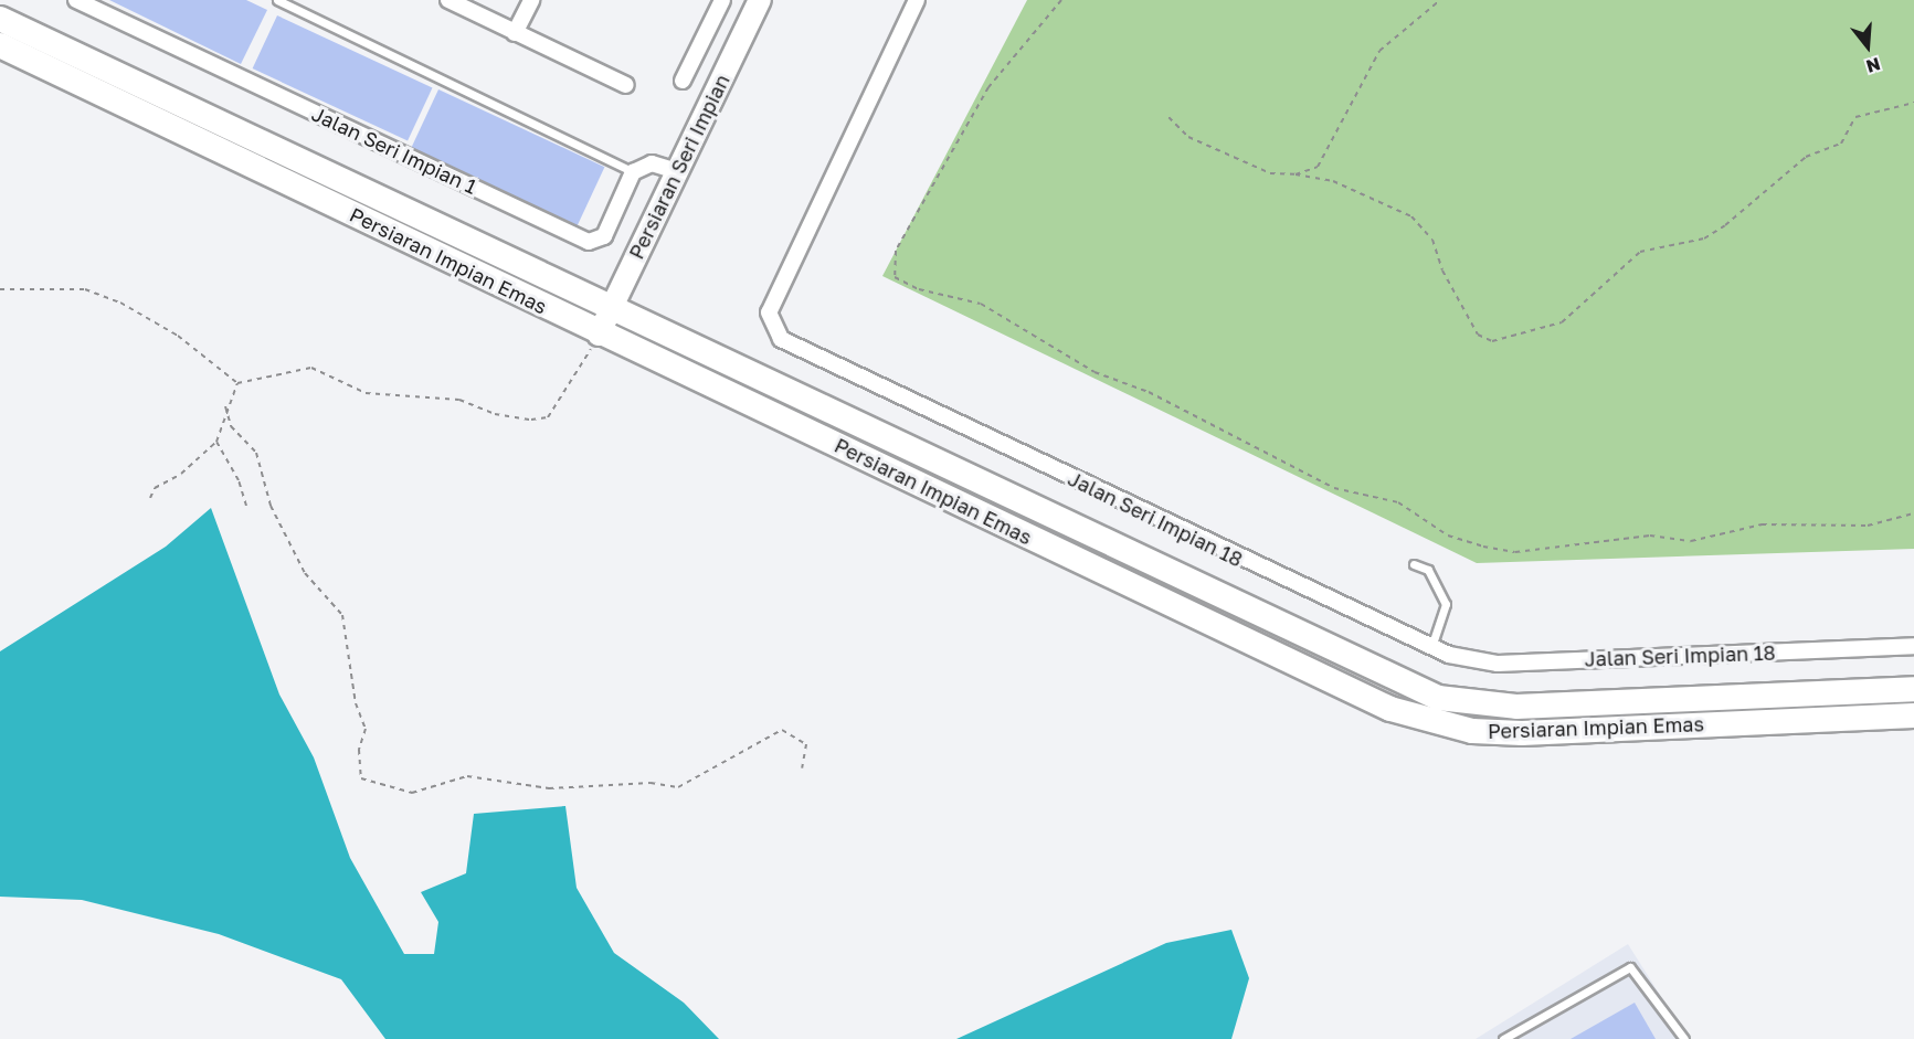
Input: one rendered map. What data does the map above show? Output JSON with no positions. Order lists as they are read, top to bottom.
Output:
{
  "streets": {
    "main road": ["Persiaran Impian Emas"],
    "street": ["Jalan Seri Impian 1", "Persiaran Seri Impian", "Jalan Seri Impian 18"]
  },
  "crossings": [
    ["Persiaran Seri Impian", "Persiaran Impian Emas"]
  ],
  "north": "bottom"
}
